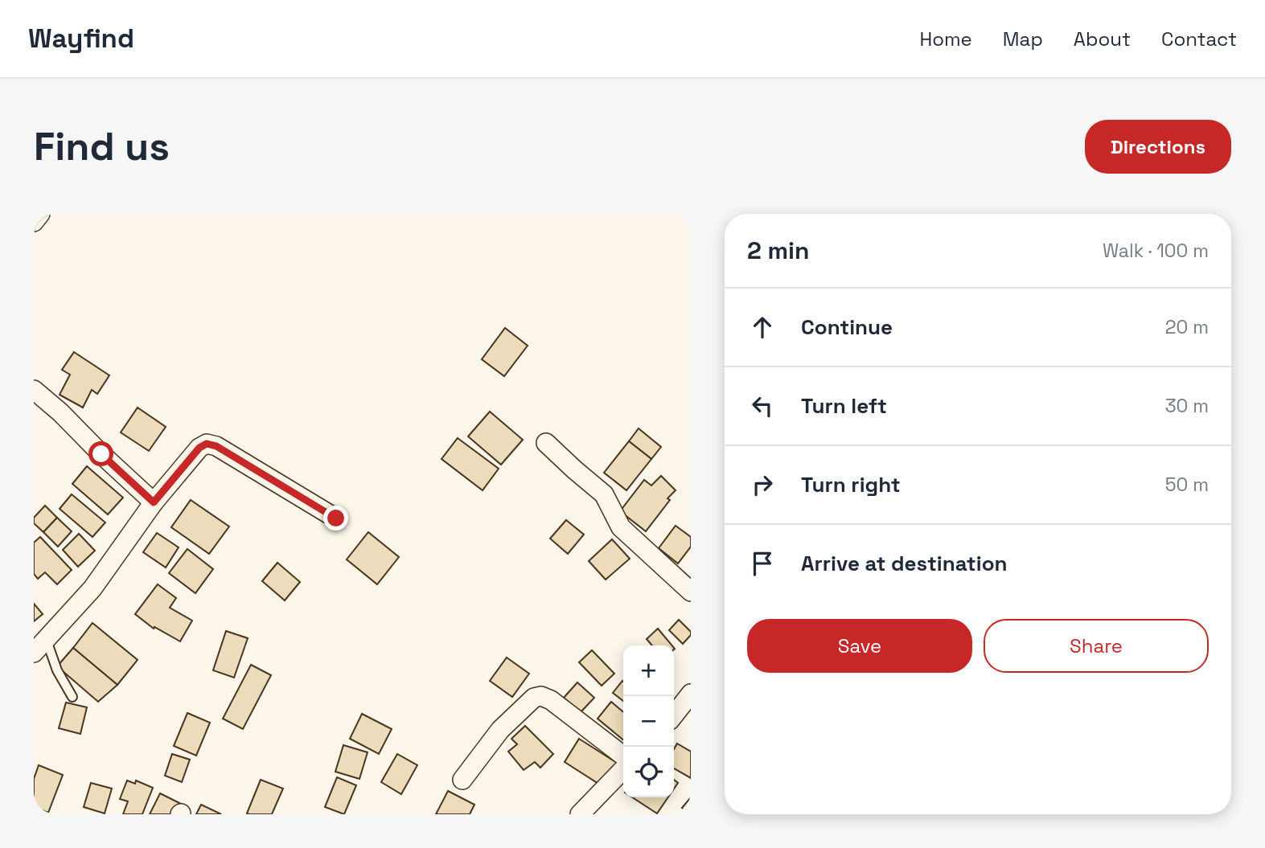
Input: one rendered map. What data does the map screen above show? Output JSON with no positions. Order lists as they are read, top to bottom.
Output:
{
  "page": {
    "header": "Wayfind",
    "nav": [
      "Home",
      "Map",
      "About",
      "Contact"
    ],
    "buttons": [
      "Directions",
      ["Save", "Share"]
    ],
    "title": "Find us",
    "heading": ["2 min", "Walk · 100 m"],
    "list": [
      ["Continue", "20 m"],
      ["Turn left", "30 m"],
      ["Turn right", "50 m"],
      "Arrive at destination"
    ],
    "map_buttons": ["+", "−"]
  }
}
